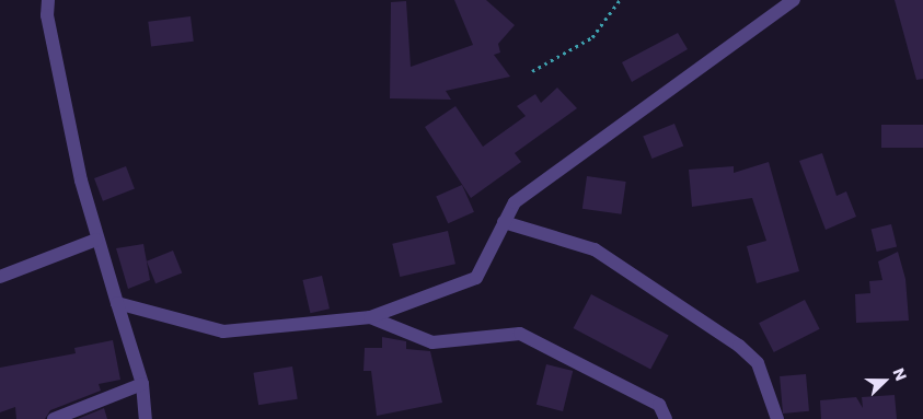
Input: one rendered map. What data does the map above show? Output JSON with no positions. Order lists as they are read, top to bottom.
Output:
{
  "north": "right"
}
